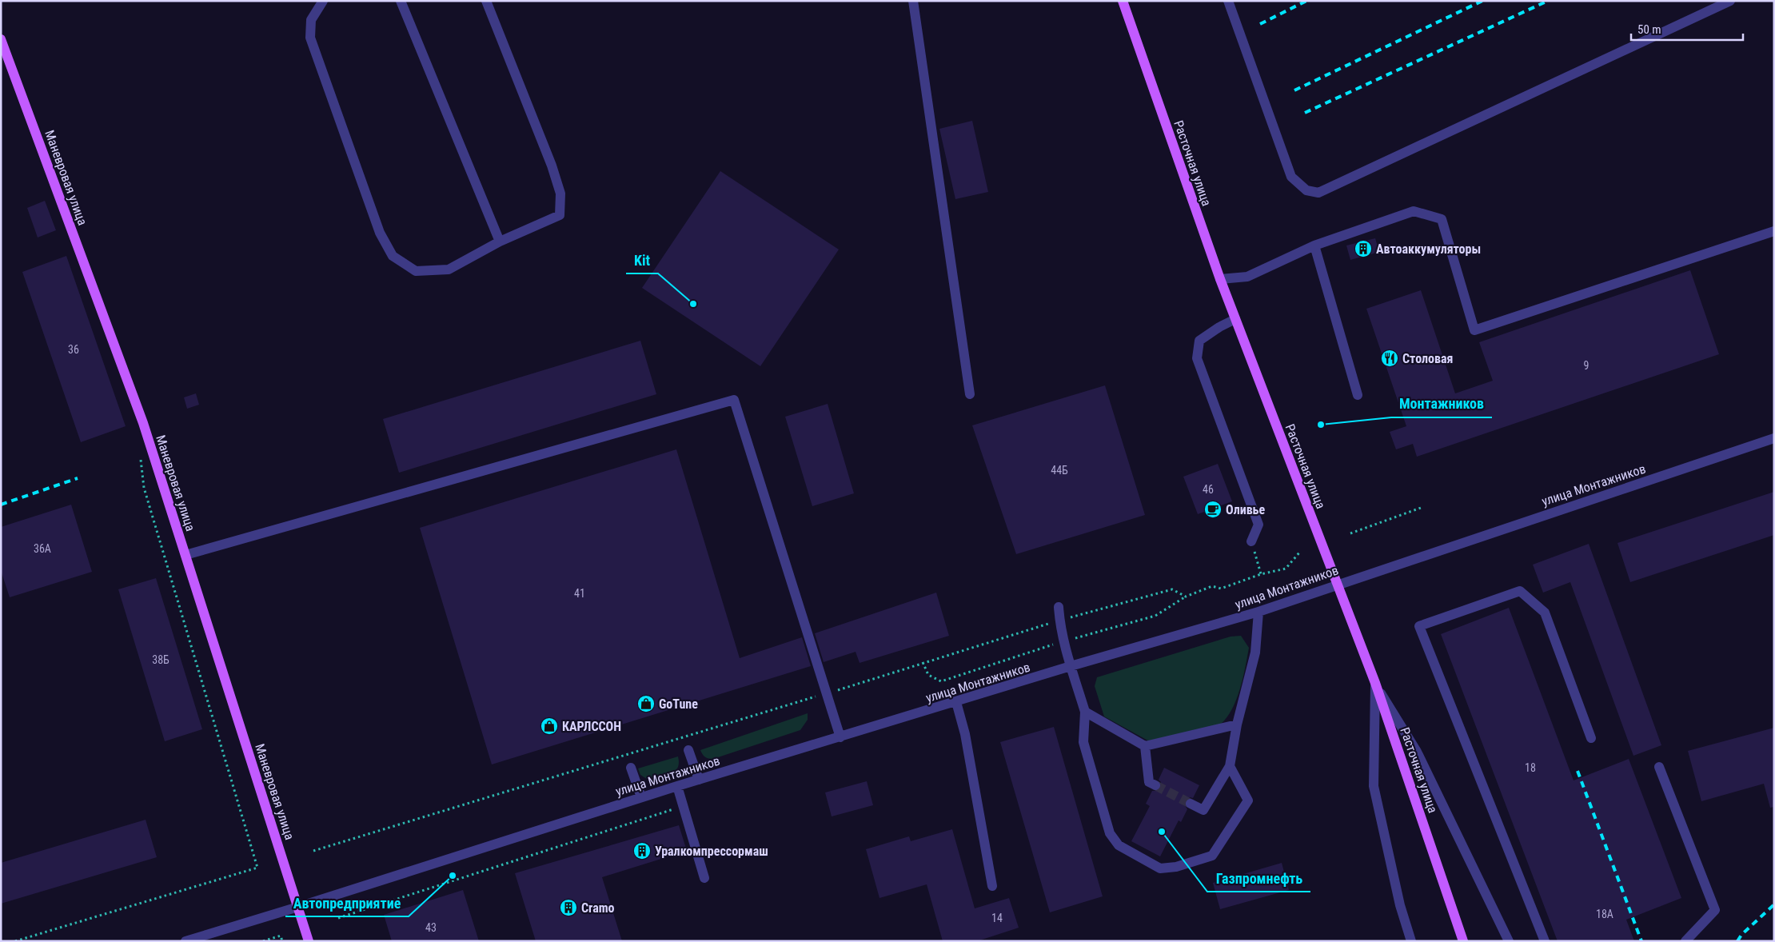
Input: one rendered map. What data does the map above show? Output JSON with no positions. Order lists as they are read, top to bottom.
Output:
{
  "streets": {
    "main road": ["Расточная улица", "Маневровая улица"],
    "street": ["улица Монтажников"]
  },
  "crossings": [
    ["Расточная улица", "улица Монтажников"],
    ["Маневровая улица", "улица Монтажников"]
  ],
  "places": {
    "building": ["Автоаккумуляторы", "Уралкомпрессормаш", "Cramo"],
    "other": [
      "Kit",
      "Монтажников",
      "Газпромнефть",
      "Автопредприятие"
    ],
    "restaurant": ["Столовая"],
    "cafe": ["Оливье"],
    "shop": ["GoTune", "КАРЛССОН"]
  },
  "house_numbers": [
    "36",
    "9",
    "44Б",
    "46",
    "36А",
    "41",
    "38Б",
    "18",
    "18А",
    "14",
    "43"
  ],
  "scale_bar": "50 m"
}
